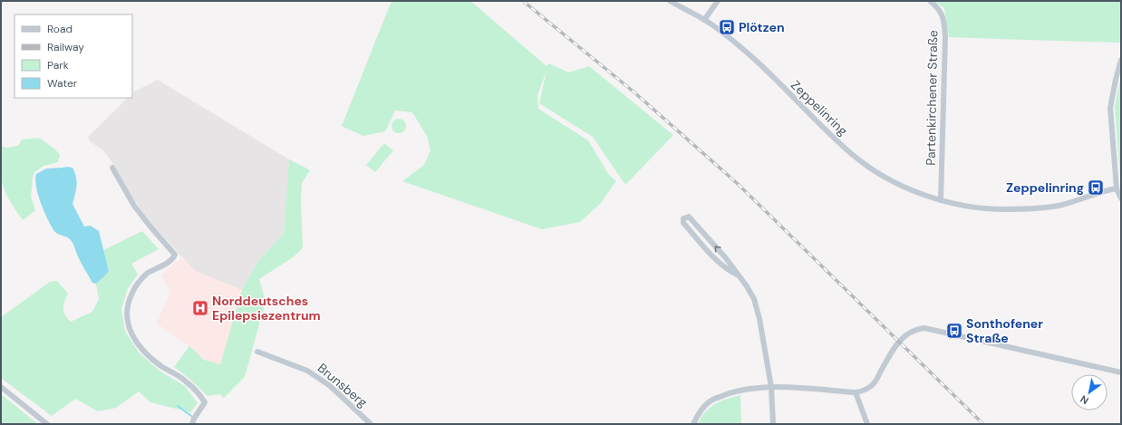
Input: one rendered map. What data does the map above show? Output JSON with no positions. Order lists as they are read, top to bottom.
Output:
{
  "streets": {
    "street": ["Partenkirchener Straße", "Zeppelinring", "Brunsberg"]
  },
  "crossings": [
    ["Partenkirchener Straße", "Zeppelinring"]
  ],
  "places": {
    "bus stop": ["Plötzen", "Zeppelinring", "Sonthofener Straße"],
    "hospital": ["Norddeutsches Epilepsiezentrum"]
  },
  "legend": [
    "Road",
    "Railway",
    "Park",
    "Water"
  ],
  "north": "bottom left"
}
